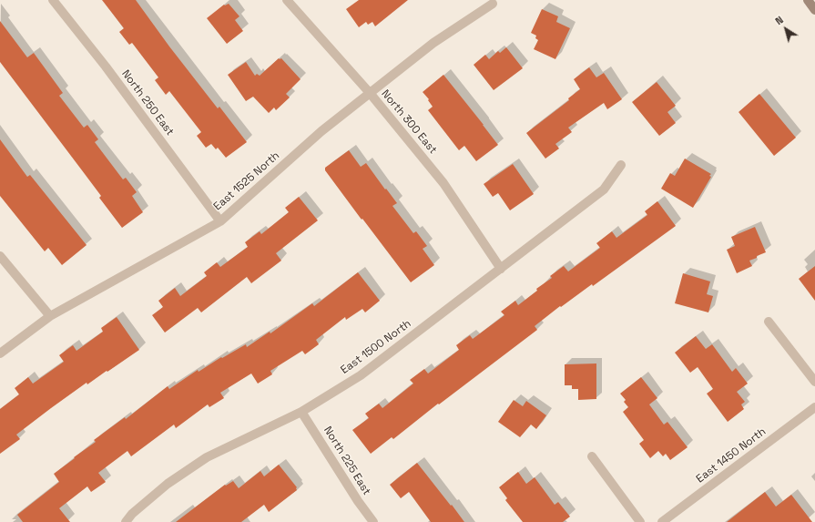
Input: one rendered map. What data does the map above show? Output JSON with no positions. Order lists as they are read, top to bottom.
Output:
{
  "streets": {
    "street": [
      "North 250 East",
      "North 300 East",
      "East 1525 North",
      "East 1500 North",
      "East 1450 North",
      "North 225 East"
    ]
  },
  "crossings": [
    ["North 250 East", "East 1525 North"],
    ["North 300 East", "East 1525 North"],
    ["North 300 East", "East 1500 North"],
    ["East 1500 North", "North 225 East"]
  ],
  "north": "top left"
}
